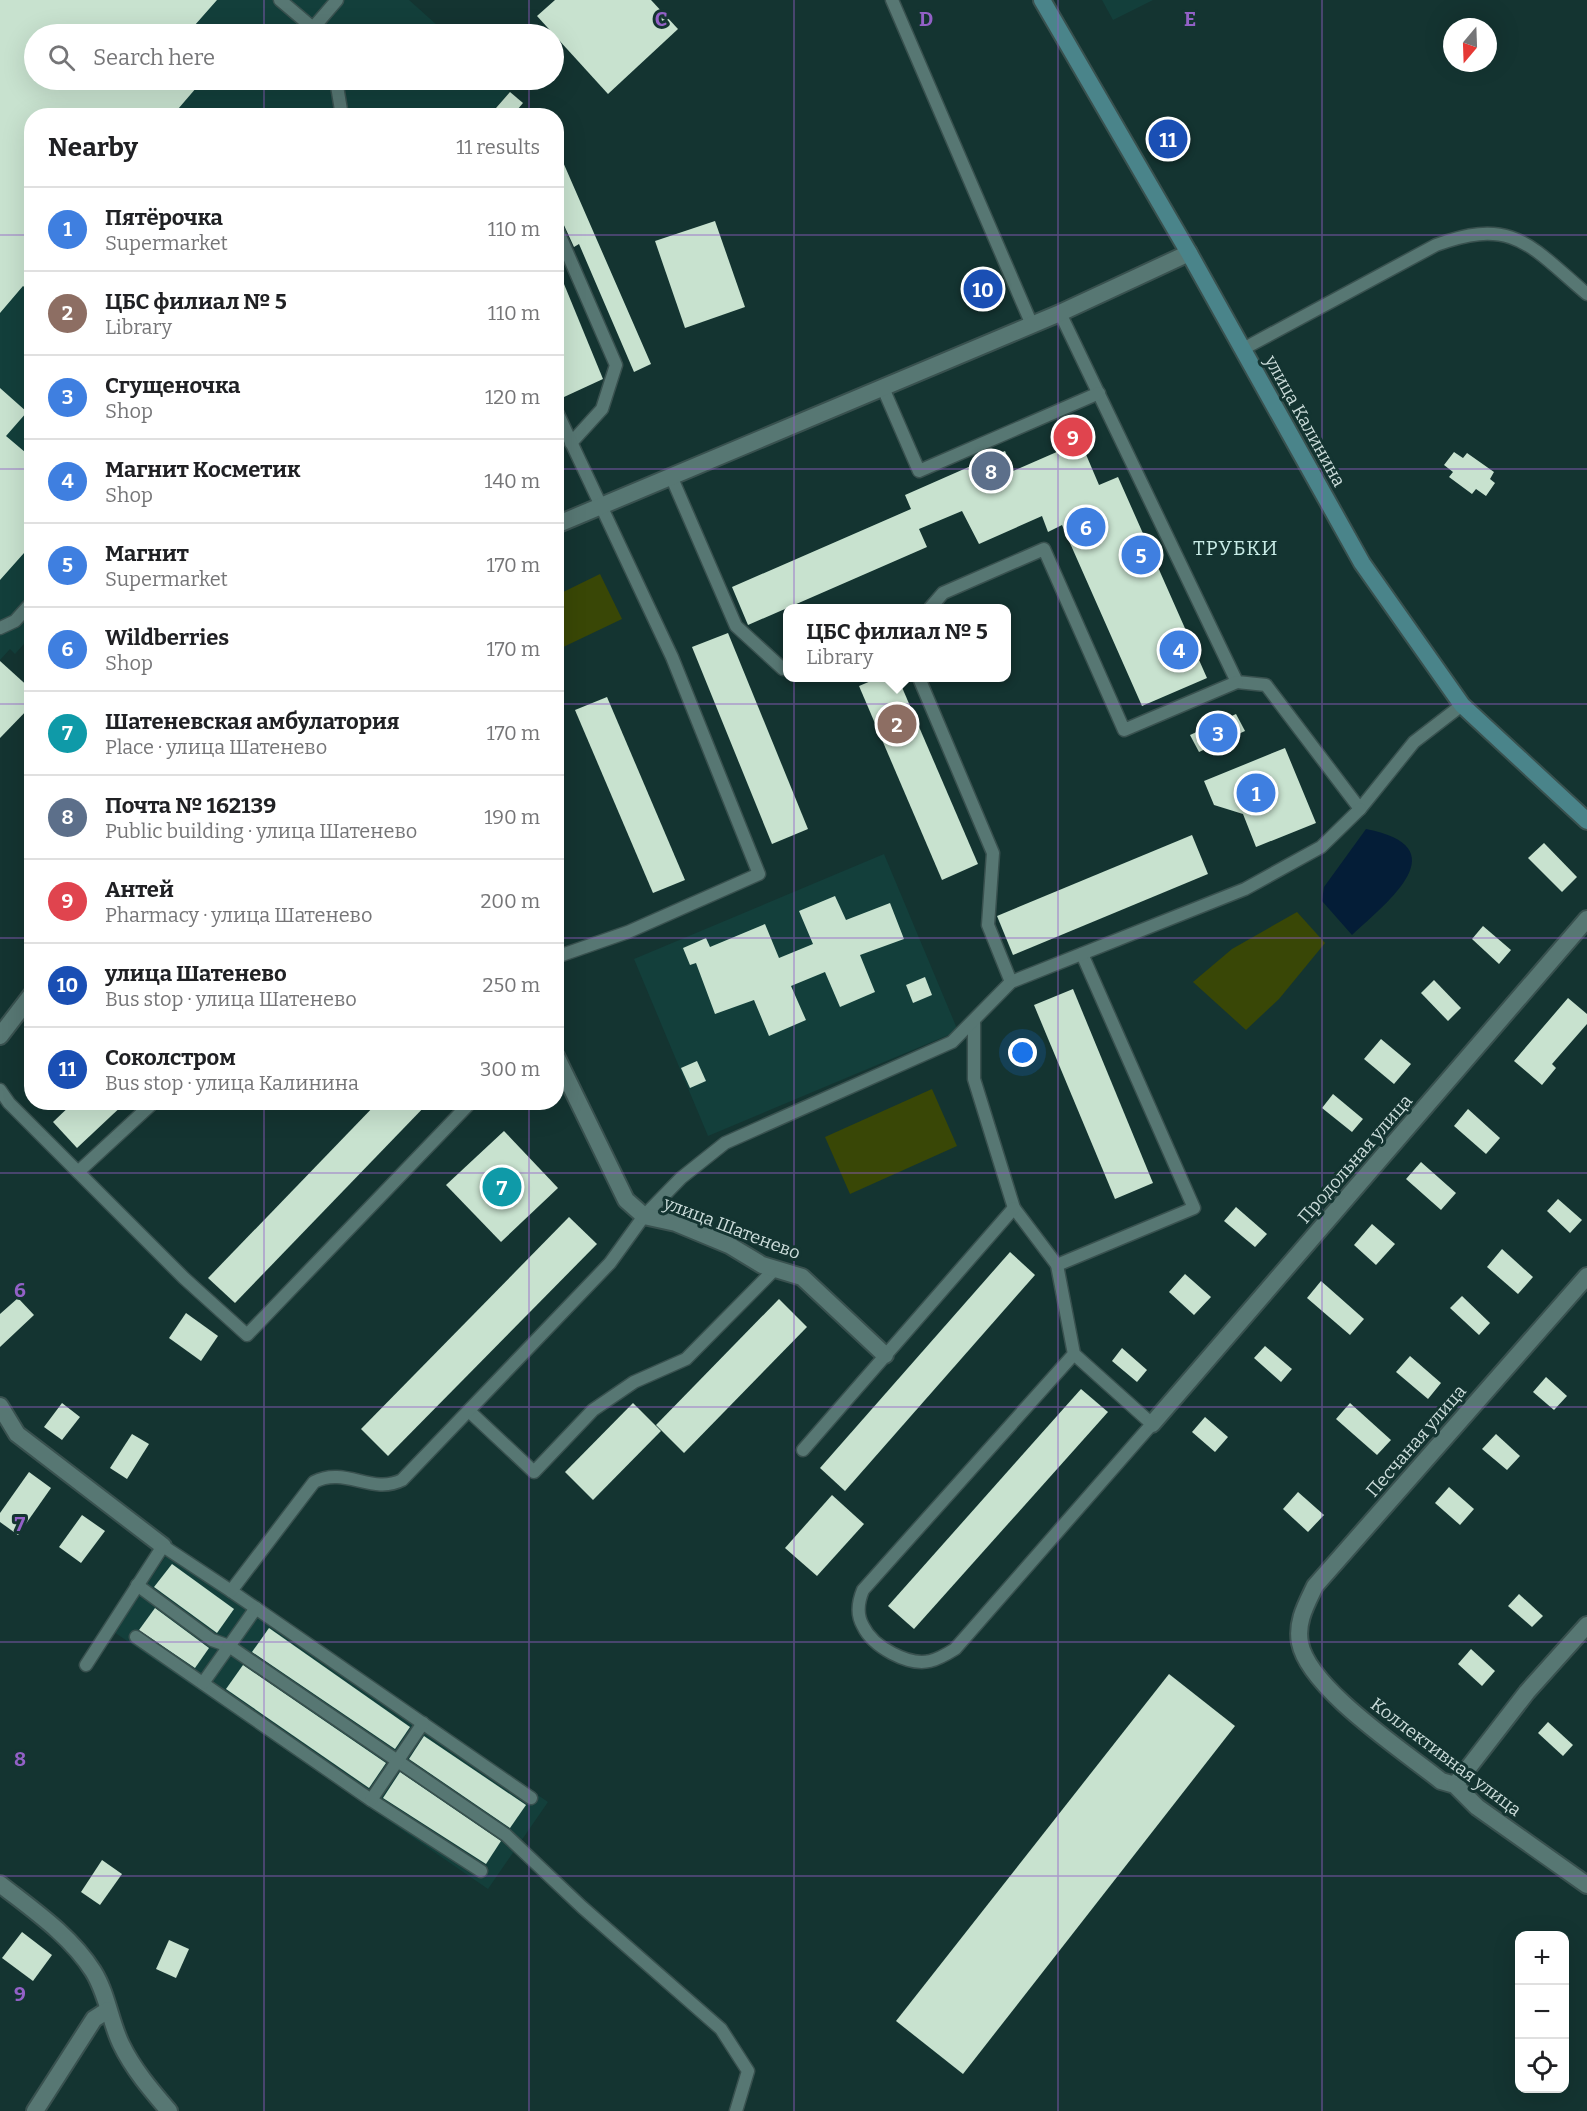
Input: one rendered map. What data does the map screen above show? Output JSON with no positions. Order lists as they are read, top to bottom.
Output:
{
  "streets": {
    "main road": ["улица Калинина"],
    "street": [
      "Продольная улица",
      "улица Шатенево",
      "Песчаная улица",
      "Коллективная улица"
    ]
  },
  "crossings": [
    ["Песчаная улица", "Коллективная улица"]
  ],
  "districts": ["ТРУБКИ"],
  "north": "bottom",
  "page": {
    "search": "Search here",
    "heading": ["Nearby", "11 results"],
    "pins": [
      "11",
      "10",
      "9",
      "8",
      "6",
      "5",
      "4",
      "2",
      "3",
      "1",
      "7"
    ],
    "list": [
      {
        "mark": "1",
        "name": "Пятёрочка",
        "note": "Supermarket",
        "value": "110 m"
      },
      {
        "mark": "2",
        "name": "ЦБС филиал № 5",
        "note": "Library",
        "value": "110 m"
      },
      {
        "mark": "3",
        "name": "Сгущеночка",
        "note": "Shop",
        "value": "120 m"
      },
      {
        "mark": "4",
        "name": "Магнит Косметик",
        "note": "Shop",
        "value": "140 m"
      },
      {
        "mark": "5",
        "name": "Магнит",
        "note": "Supermarket",
        "value": "170 m"
      },
      {
        "mark": "6",
        "name": "Wildberries",
        "note": "Shop",
        "value": "170 m"
      },
      {
        "mark": "7",
        "name": "Шатеневская амбулатория",
        "note": "Place · улица Шатенево",
        "value": "170 m"
      },
      {
        "mark": "8",
        "name": "Почта № 162139",
        "note": "Public building · улица Шатенево",
        "value": "190 m"
      },
      {
        "mark": "9",
        "name": "Антей",
        "note": "Pharmacy · улица Шатенево",
        "value": "200 m"
      },
      {
        "mark": "10",
        "name": "улица Шатенево",
        "note": "Bus stop · улица Шатенево",
        "value": "250 m"
      },
      {
        "mark": "11",
        "name": "Соколстром",
        "note": "Bus stop · улица Калинина",
        "value": "300 m"
      }
    ],
    "popup": ["ЦБС филиал № 5", "Library"],
    "map_buttons": ["+", "−"]
  },
  "grid": {
    "columns": ["C", "D", "E"],
    "rows": [
      "6",
      "7",
      "8",
      "9"
    ]
  }
}
